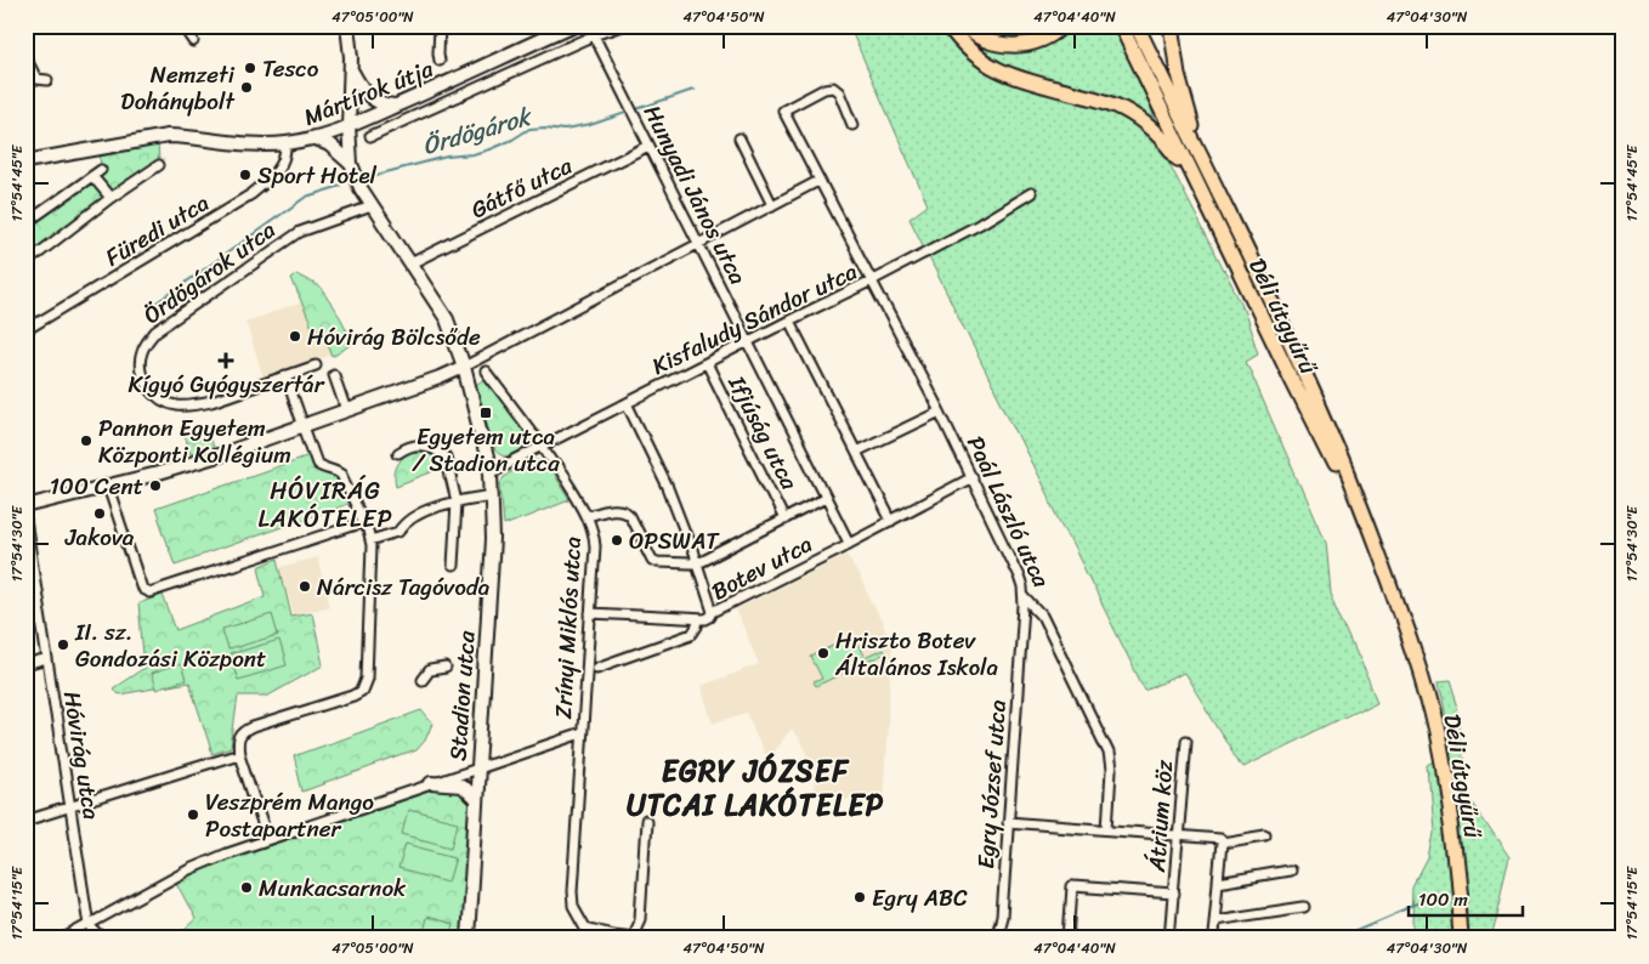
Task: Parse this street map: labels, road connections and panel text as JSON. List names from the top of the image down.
{
  "streets": {
    "main road": ["Déli útgyűrű"],
    "street": [
      "Mártírok útja",
      "Gátfő utca",
      "Hunyadi János utca",
      "Füredi utca",
      "Ördögárok utca",
      "Kisfaludy Sándor utca",
      "Ifjúság utca",
      "Paál László utca",
      "Botev utca",
      "Zrínyi Miklós utca",
      "Stadion utca",
      "Hóvirág utca",
      "Egry József utca",
      "Átrium köz"
    ]
  },
  "crossings": [
    ["Mártírok útja", "Füredi utca"],
    ["Mártírok útja", "Stadion utca"],
    ["Gátfő utca", "Hunyadi János utca"],
    ["Gátfő utca", "Stadion utca"],
    ["Hunyadi János utca", "Kisfaludy Sándor utca"],
    ["Hunyadi János utca", "Botev utca"],
    ["Ördögárok utca", "Stadion utca"],
    ["Kisfaludy Sándor utca", "Ifjúság utca"],
    ["Kisfaludy Sándor utca", "Paál László utca"],
    ["Kisfaludy Sándor utca", "Zrínyi Miklós utca"],
    ["Kisfaludy Sándor utca", "Stadion utca"],
    ["Paál László utca", "Botev utca"],
    ["Paál László utca", "Egry József utca"],
    ["Botev utca", "Zrínyi Miklós utca"]
  ],
  "districts": ["HÓVIRÁG LAKÓTELEP", "EGRY JÓZSEF UTCAI LAKÓTELEP"],
  "water": ["Ördögárok"],
  "places": {
    "other": [
      "Tesco",
      "Nemzeti Dohánybolt",
      "Sport Hotel",
      "Hóvirág Bölcsőde",
      "Pannon Egyetem Központi Kollégium",
      "100 Cent",
      "Jakova",
      "OPSWAT",
      "Nárcisz Tagóvoda",
      "II. sz. Gondozási Központ",
      "Hriszto Botev Általános Iskola",
      "Veszprém Mango Postapartner",
      "Munkacsarnok",
      "Egry ABC"
    ],
    "health": ["Kígyó Gyógyszertár"],
    "transit": ["Egyetem utca / Stadion utca"]
  },
  "scale_bar": "100 m",
  "coordinates": [
    "47°05'00\"N",
    "47°04'50\"N",
    "47°04'40\"N",
    "47°04'30\"N",
    "17°54'45\"E",
    "17°54'30\"E",
    "17°54'15\"E"
  ]
}
